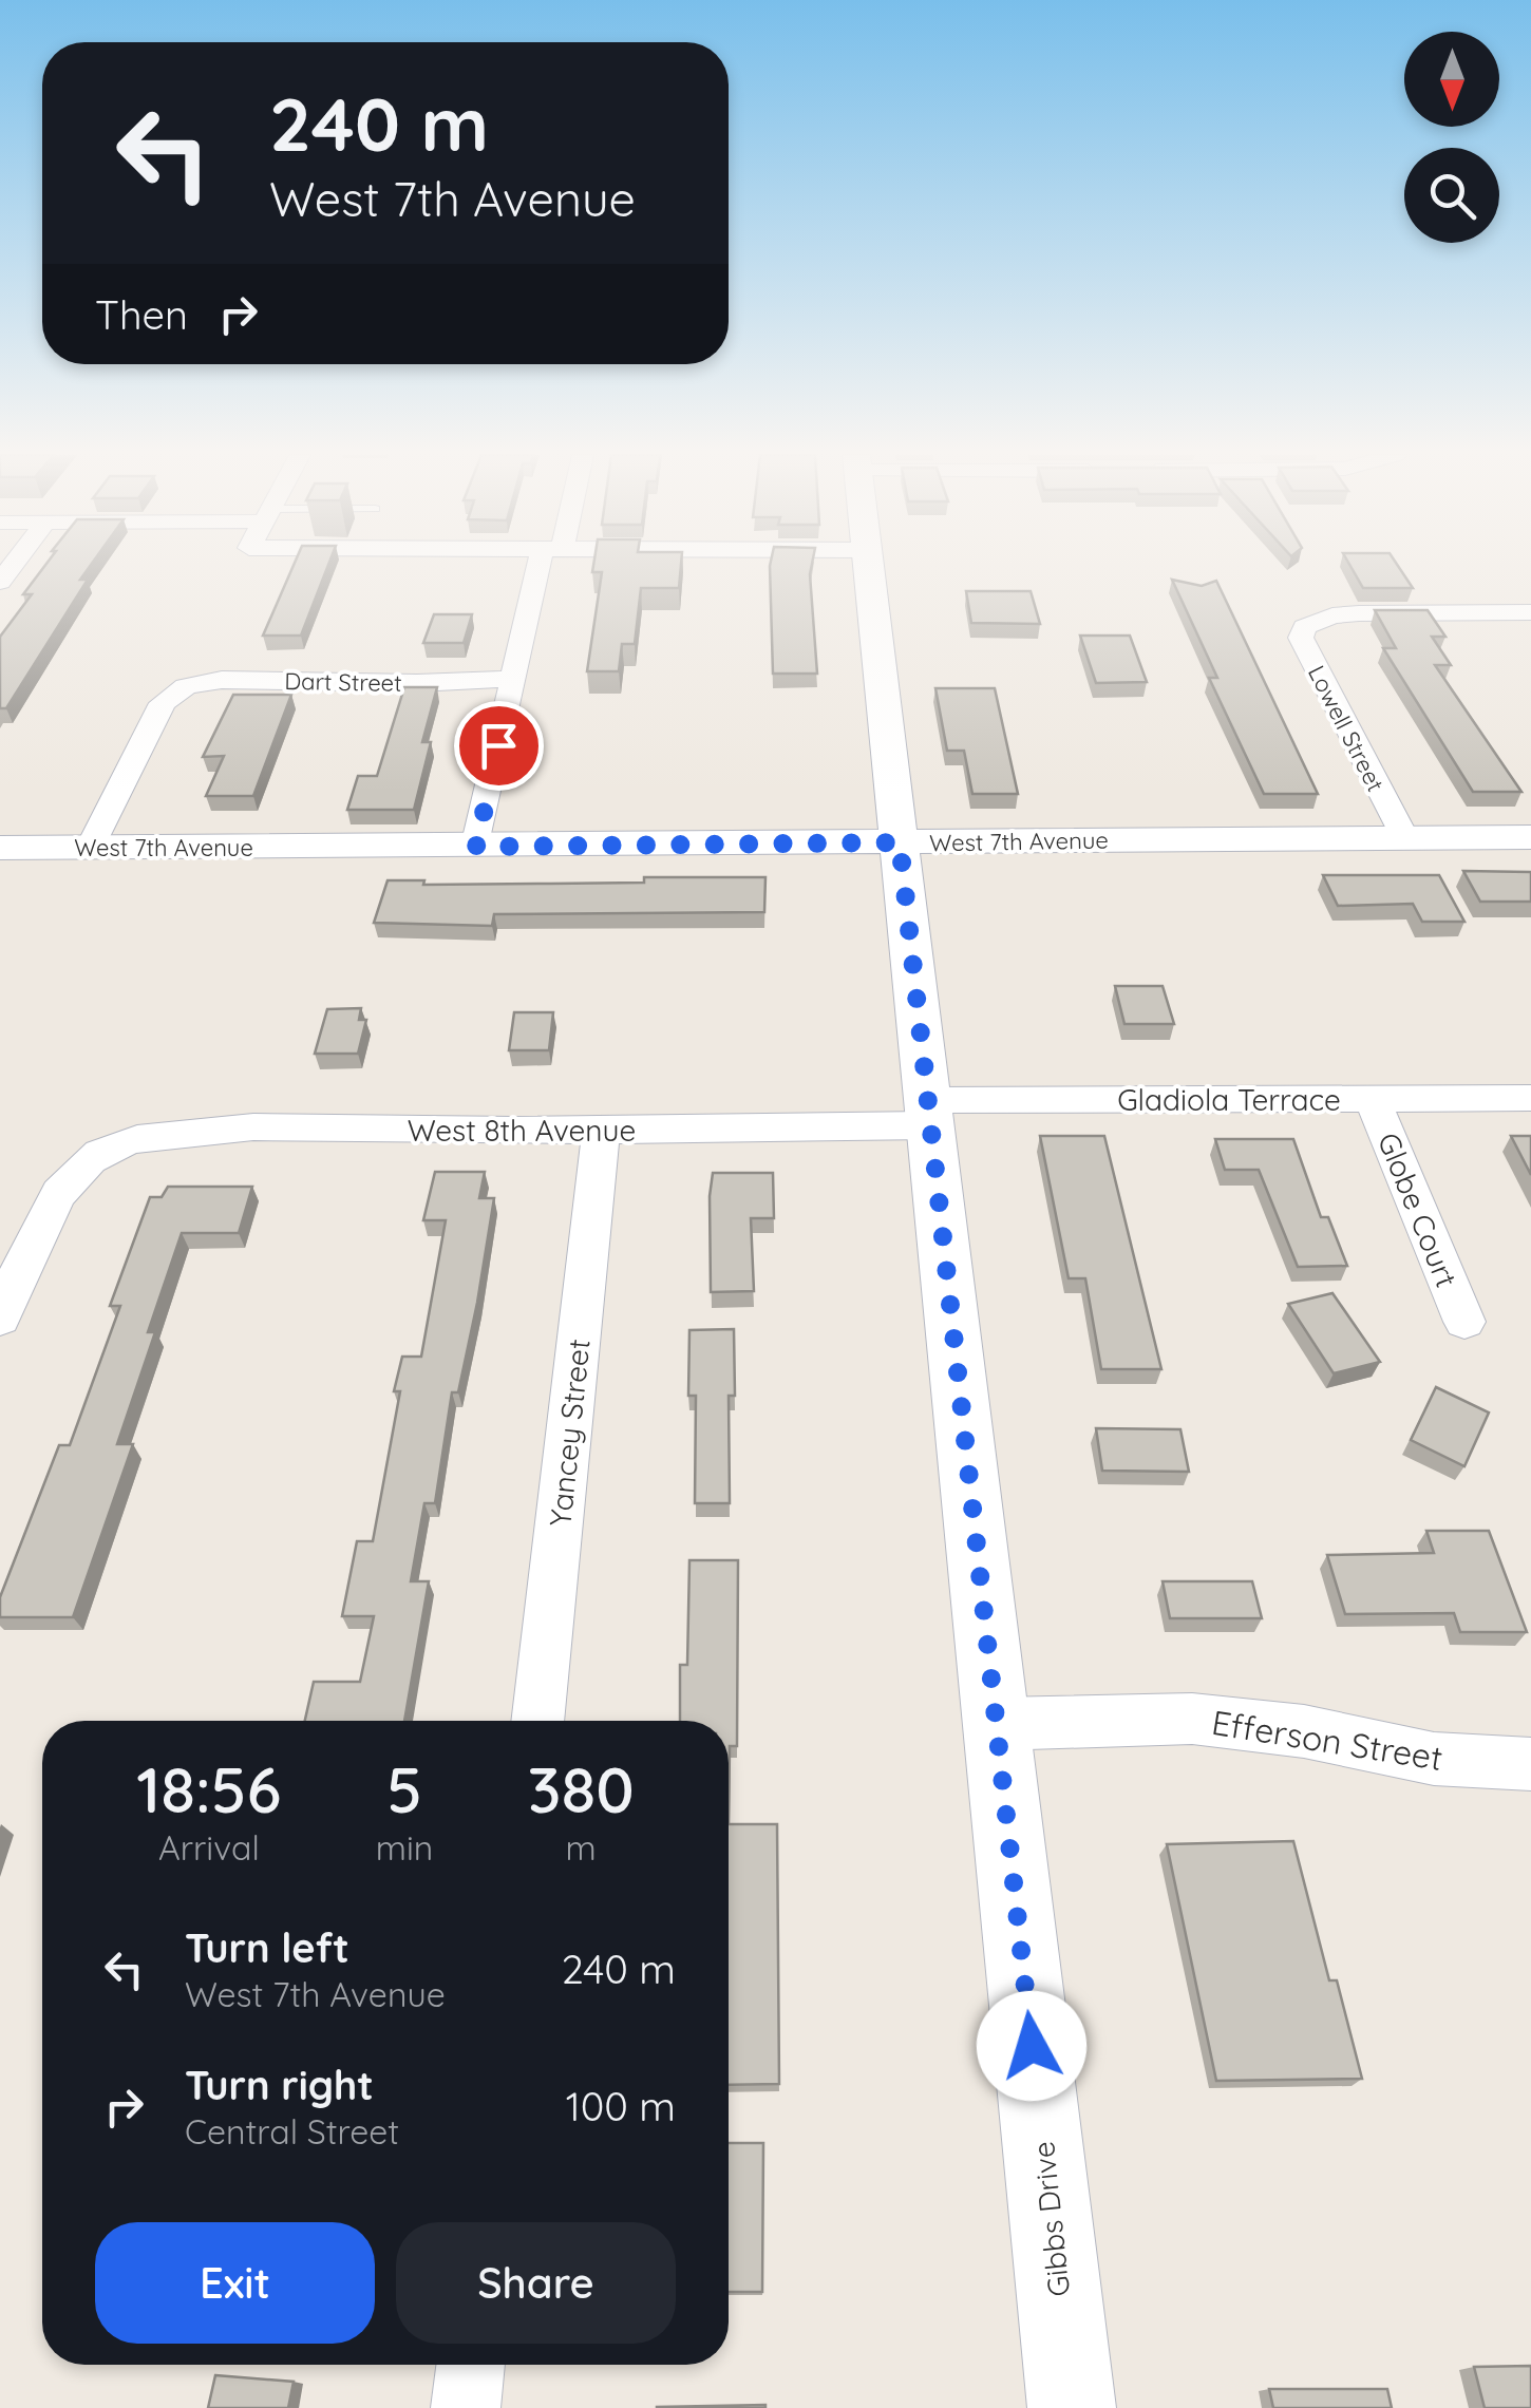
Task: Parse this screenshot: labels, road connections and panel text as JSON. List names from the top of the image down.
{
  "streets": {
    "street": [
      "Dart Street",
      "Lowell Street",
      "West 7th Avenue",
      "Gladiola Terrace",
      "West 8th Avenue",
      "Globe Court",
      "Yancey Street",
      "Efferson Street",
      "Gibbs Drive"
    ]
  },
  "crossings": [
    ["Dart Street", "West 7th Avenue"],
    ["Lowell Street", "West 7th Avenue"],
    ["West 7th Avenue", "Gibbs Drive"],
    ["Gladiola Terrace", "West 8th Avenue"],
    ["Gladiola Terrace", "Globe Court"],
    ["Gladiola Terrace", "Gibbs Drive"],
    ["West 8th Avenue", "Yancey Street"],
    ["West 8th Avenue", "Gibbs Drive"],
    ["Efferson Street", "Gibbs Drive"]
  ],
  "north": "bottom",
  "page": {
    "turn": ["240 m", "West 7th Avenue"],
    "then": "Then",
    "eta": [
      "18:56",
      "Arrival",
      "5",
      "min",
      "380",
      "m"
    ],
    "list": [
      {
        "name": "Turn left",
        "note": "West 7th Avenue",
        "value": "240 m"
      },
      {
        "name": "Turn right",
        "note": "Central Street",
        "value": "100 m"
      }
    ],
    "buttons": ["Exit", "Share"]
  }
}
